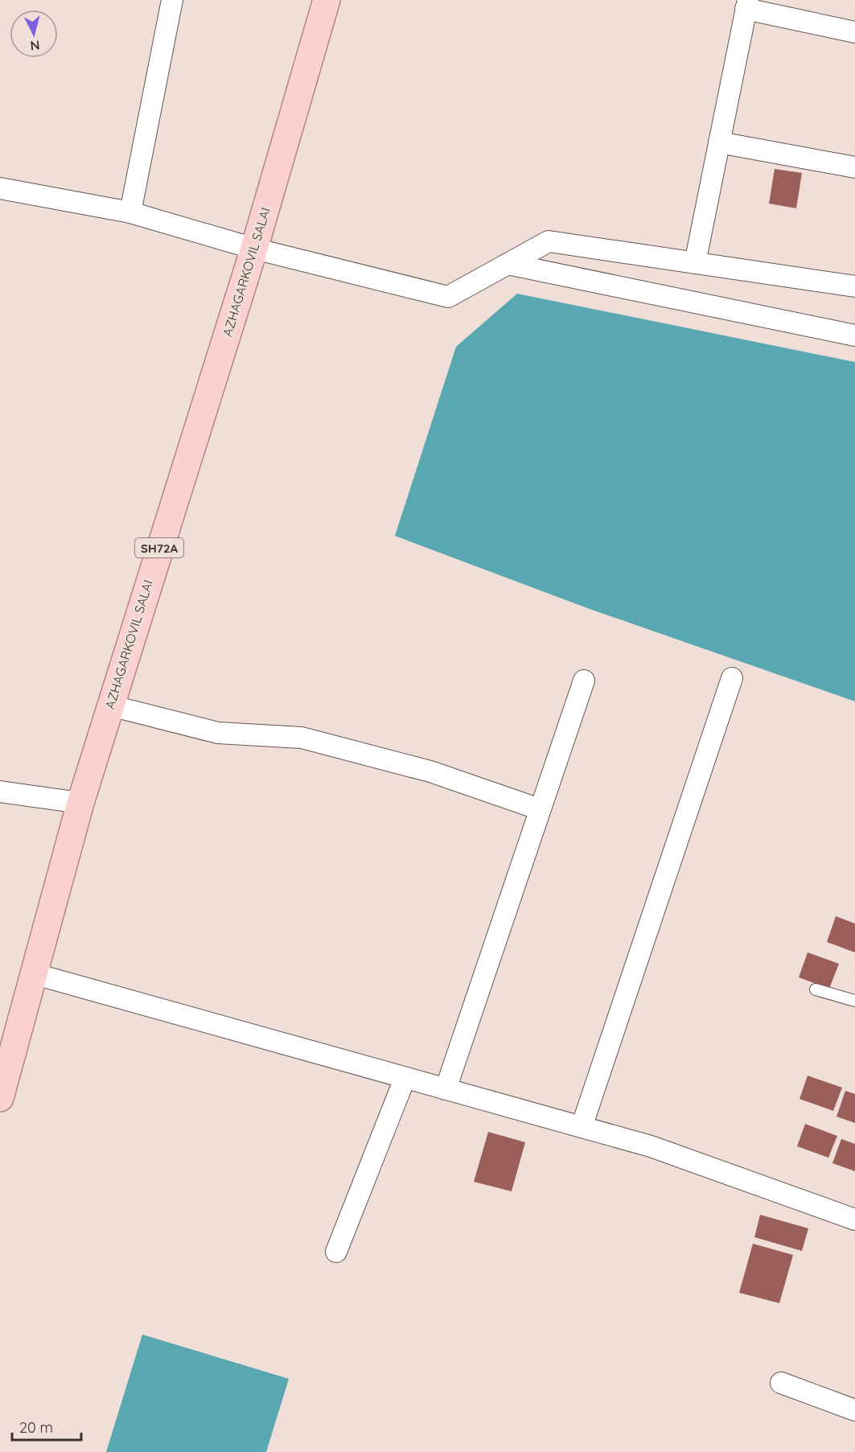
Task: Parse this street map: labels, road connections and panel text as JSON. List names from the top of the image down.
{
  "streets": {
    "main road": ["AZHAGARKOVIL SALAI", "SH72A"]
  },
  "scale_bar": "20 m",
  "north": "bottom"
}
